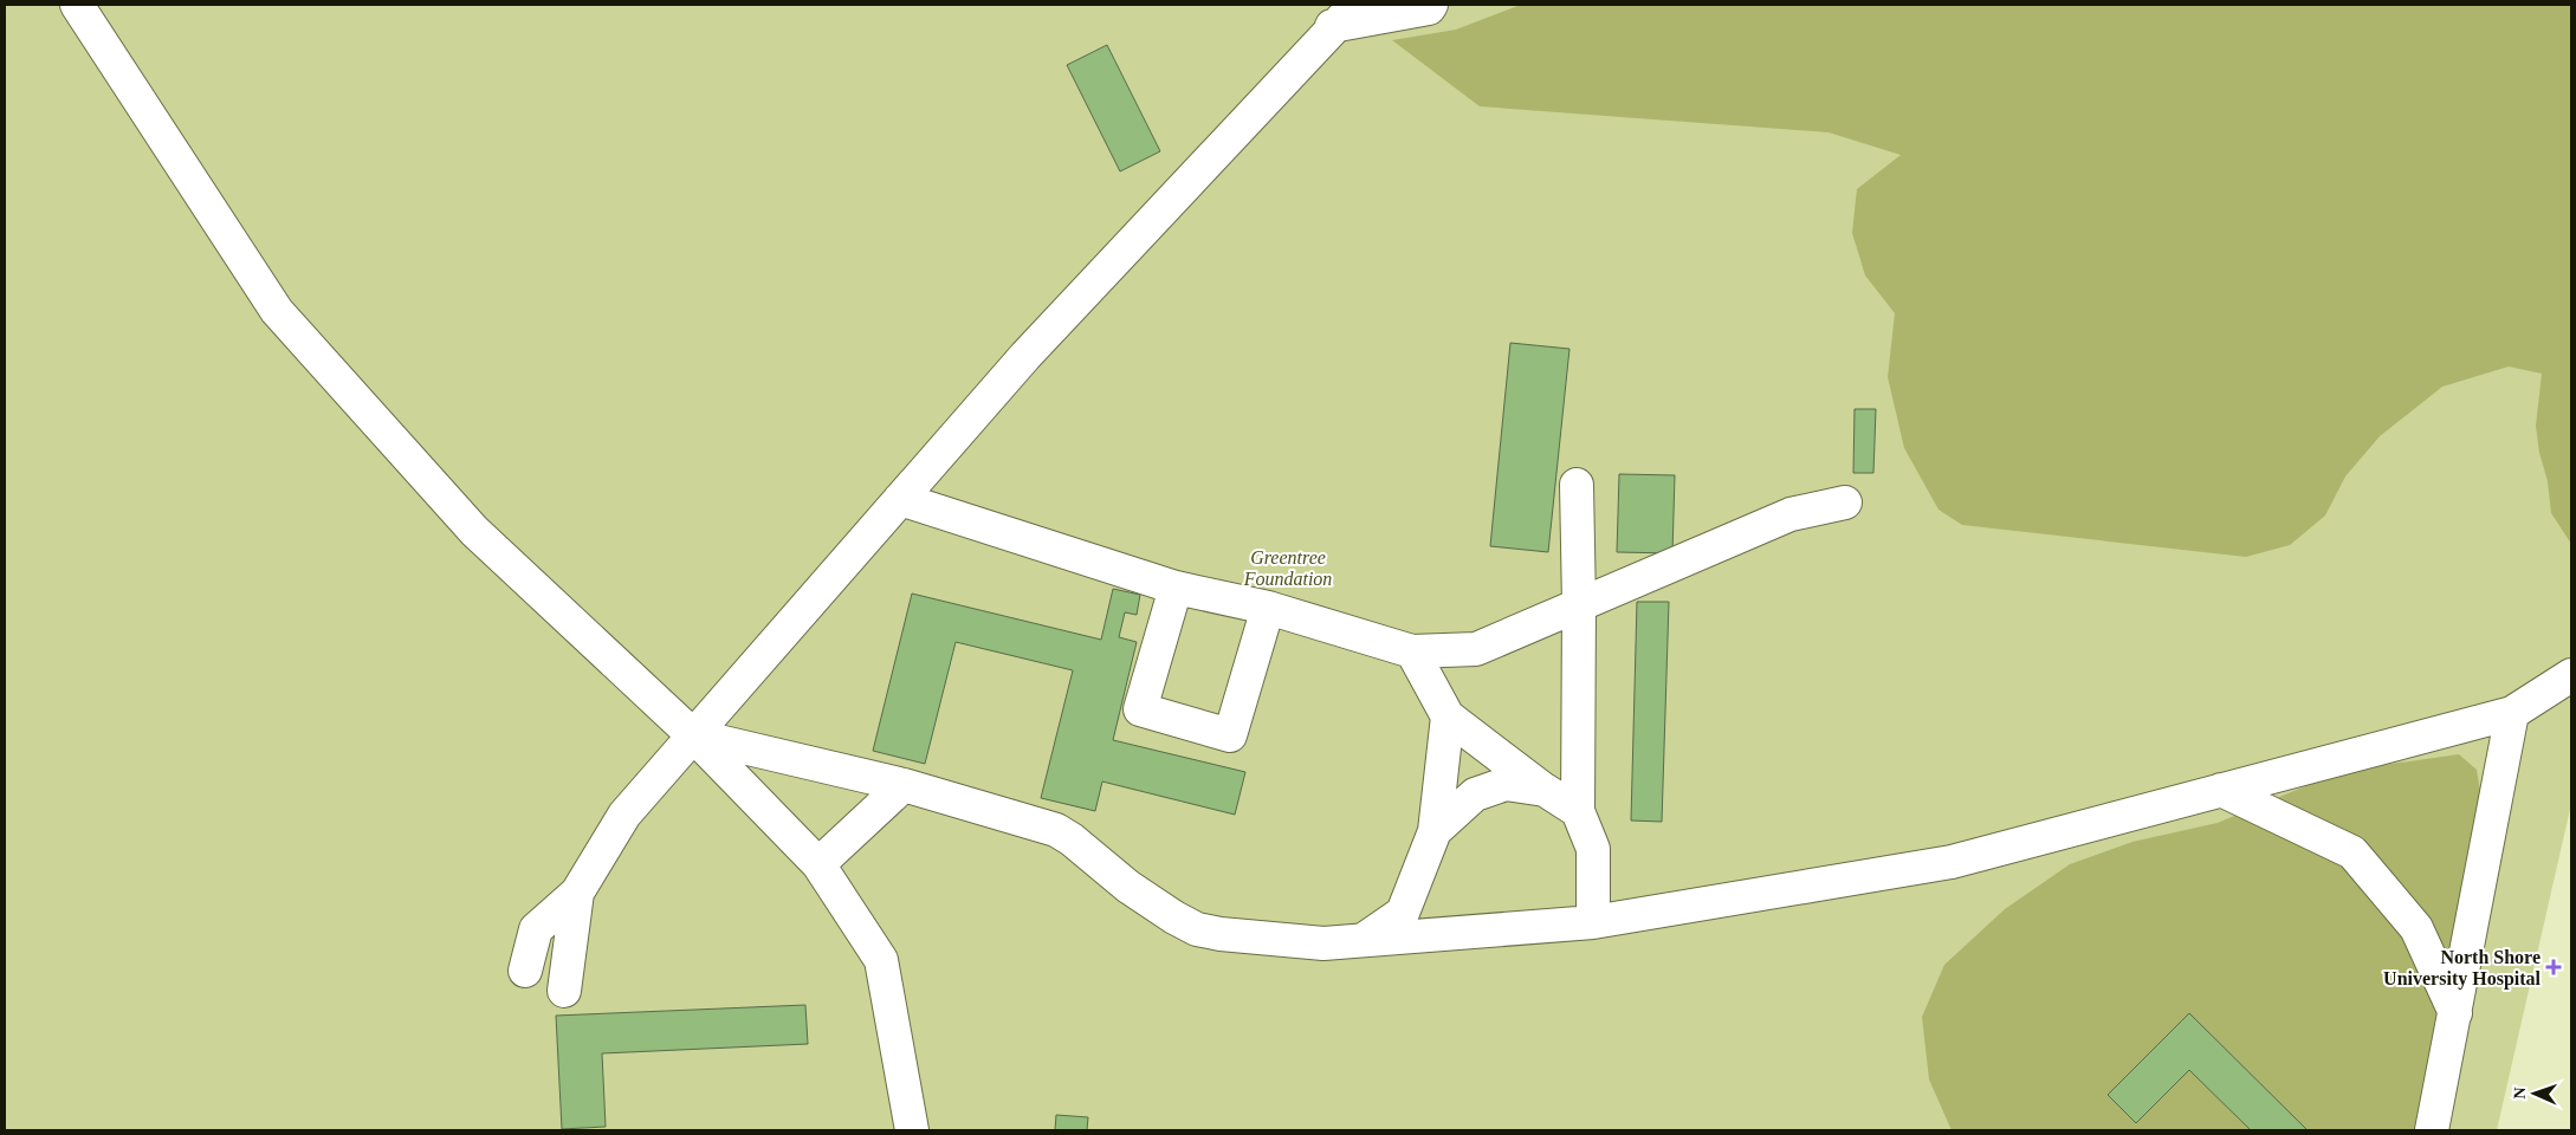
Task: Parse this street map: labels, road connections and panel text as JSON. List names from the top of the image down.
{
  "parks": ["Greentree Foundation"],
  "places": {
    "health": ["North Shore University Hospital"]
  },
  "north": "left"
}
